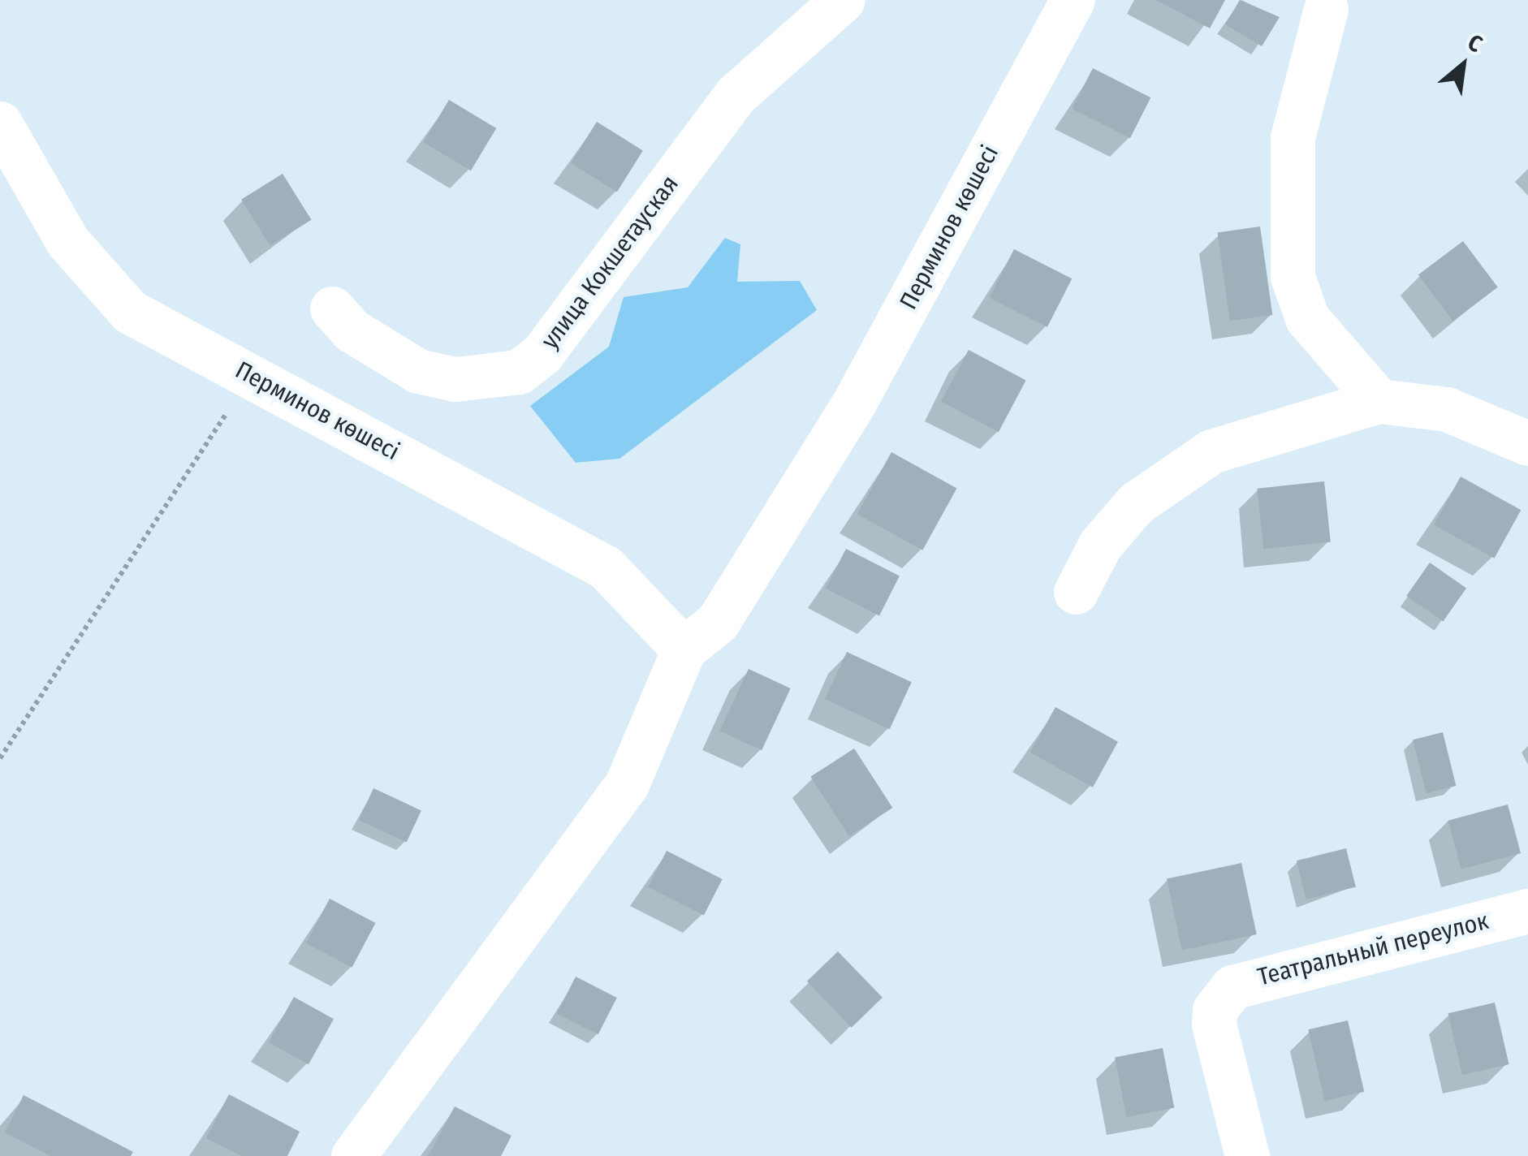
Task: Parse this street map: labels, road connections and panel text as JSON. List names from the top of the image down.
{
  "streets": {
    "street": ["Перминов көшесі", "улица Кокшетауская", "Театральный переулок"]
  },
  "north": "top right"
}
